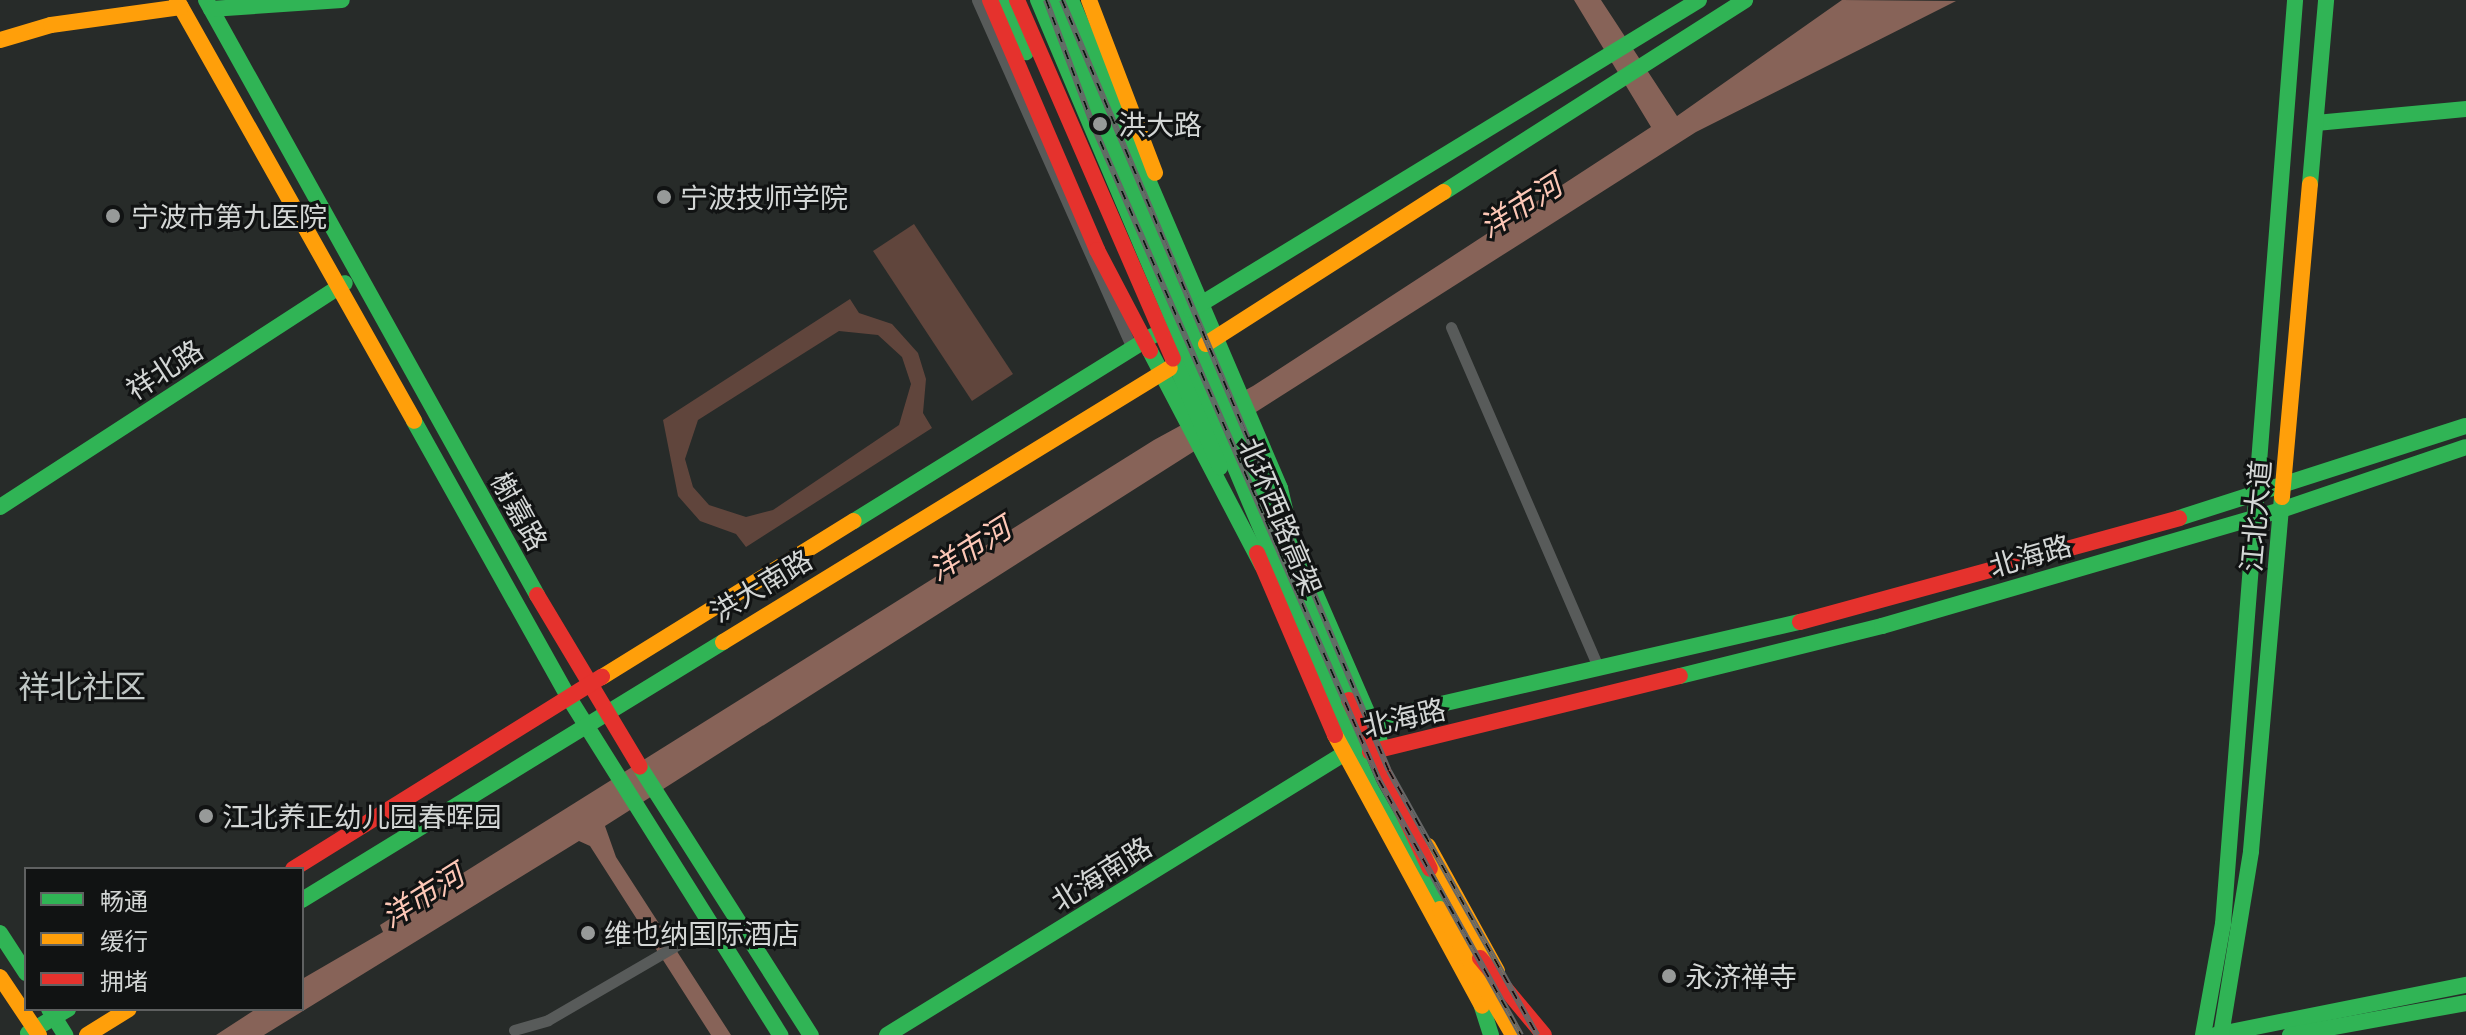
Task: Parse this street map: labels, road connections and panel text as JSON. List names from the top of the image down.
{
  "streets": {
    "main road": [
      "祥北路",
      "榭嘉路",
      "北环西路高架",
      "江北大道",
      "北海路",
      "洪大南路",
      "北海南路"
    ]
  },
  "crossings": [
    ["祥北路", "榭嘉路"],
    ["榭嘉路", "洪大南路"],
    ["江北大道", "北海路"],
    ["北海路", "北海南路"]
  ],
  "districts": ["祥北社区"],
  "water": ["洋市河"],
  "places": [
    "洪大路",
    "宁波技师学院",
    "宁波市第九医院",
    "江北养正幼儿园春晖园",
    "维也纳国际酒店",
    "永济禅寺"
  ],
  "legend": ["畅通", "缓行", "拥堵"]
}
